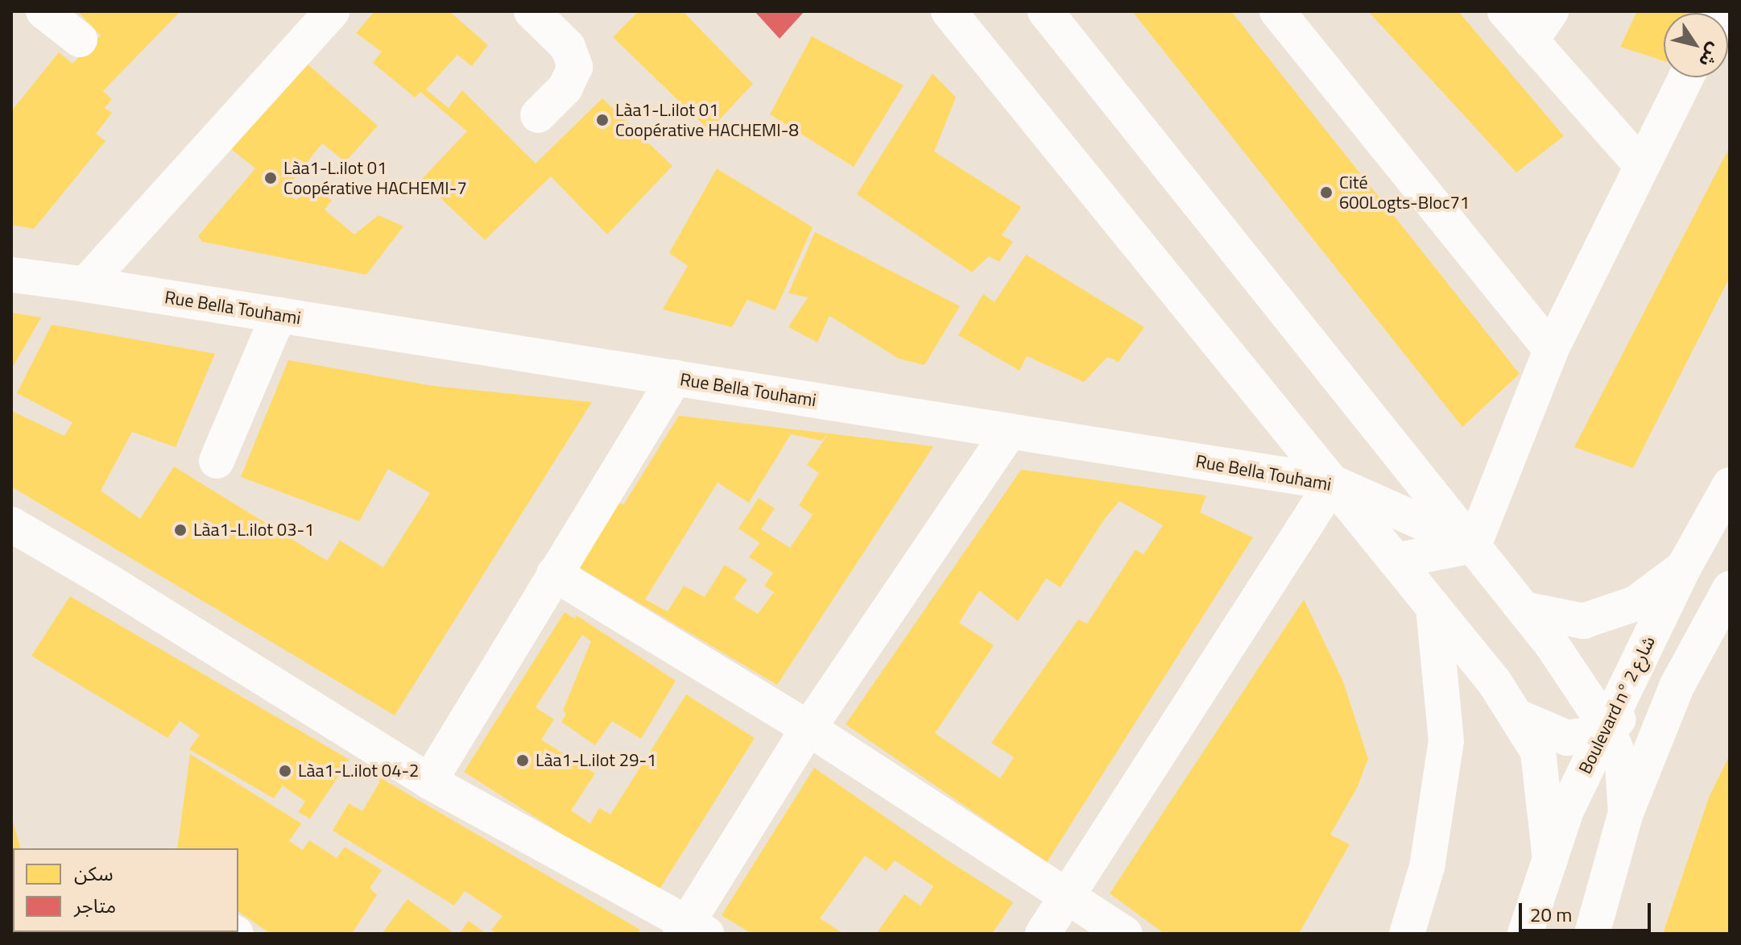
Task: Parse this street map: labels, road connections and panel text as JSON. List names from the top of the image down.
{
  "streets": {
    "street": ["Rue Bella Touhami", "Boulevard n° شارع 2"]
  },
  "places": [
    "Làa1-L.ilot 01 Coopérative HACHEMI-8",
    "Làa1-L.ilot 01 Coopérative HACHEMI-7",
    "Cité 600Logts-Bloc71",
    "Làa1-L.ilot 03-1",
    "Làa1-L.ilot 29-1",
    "Làa1-L.ilot 04-2"
  ],
  "legend": ["سكن", "متاجر"],
  "scale_bar": "20 m",
  "north": "bottom right"
}
